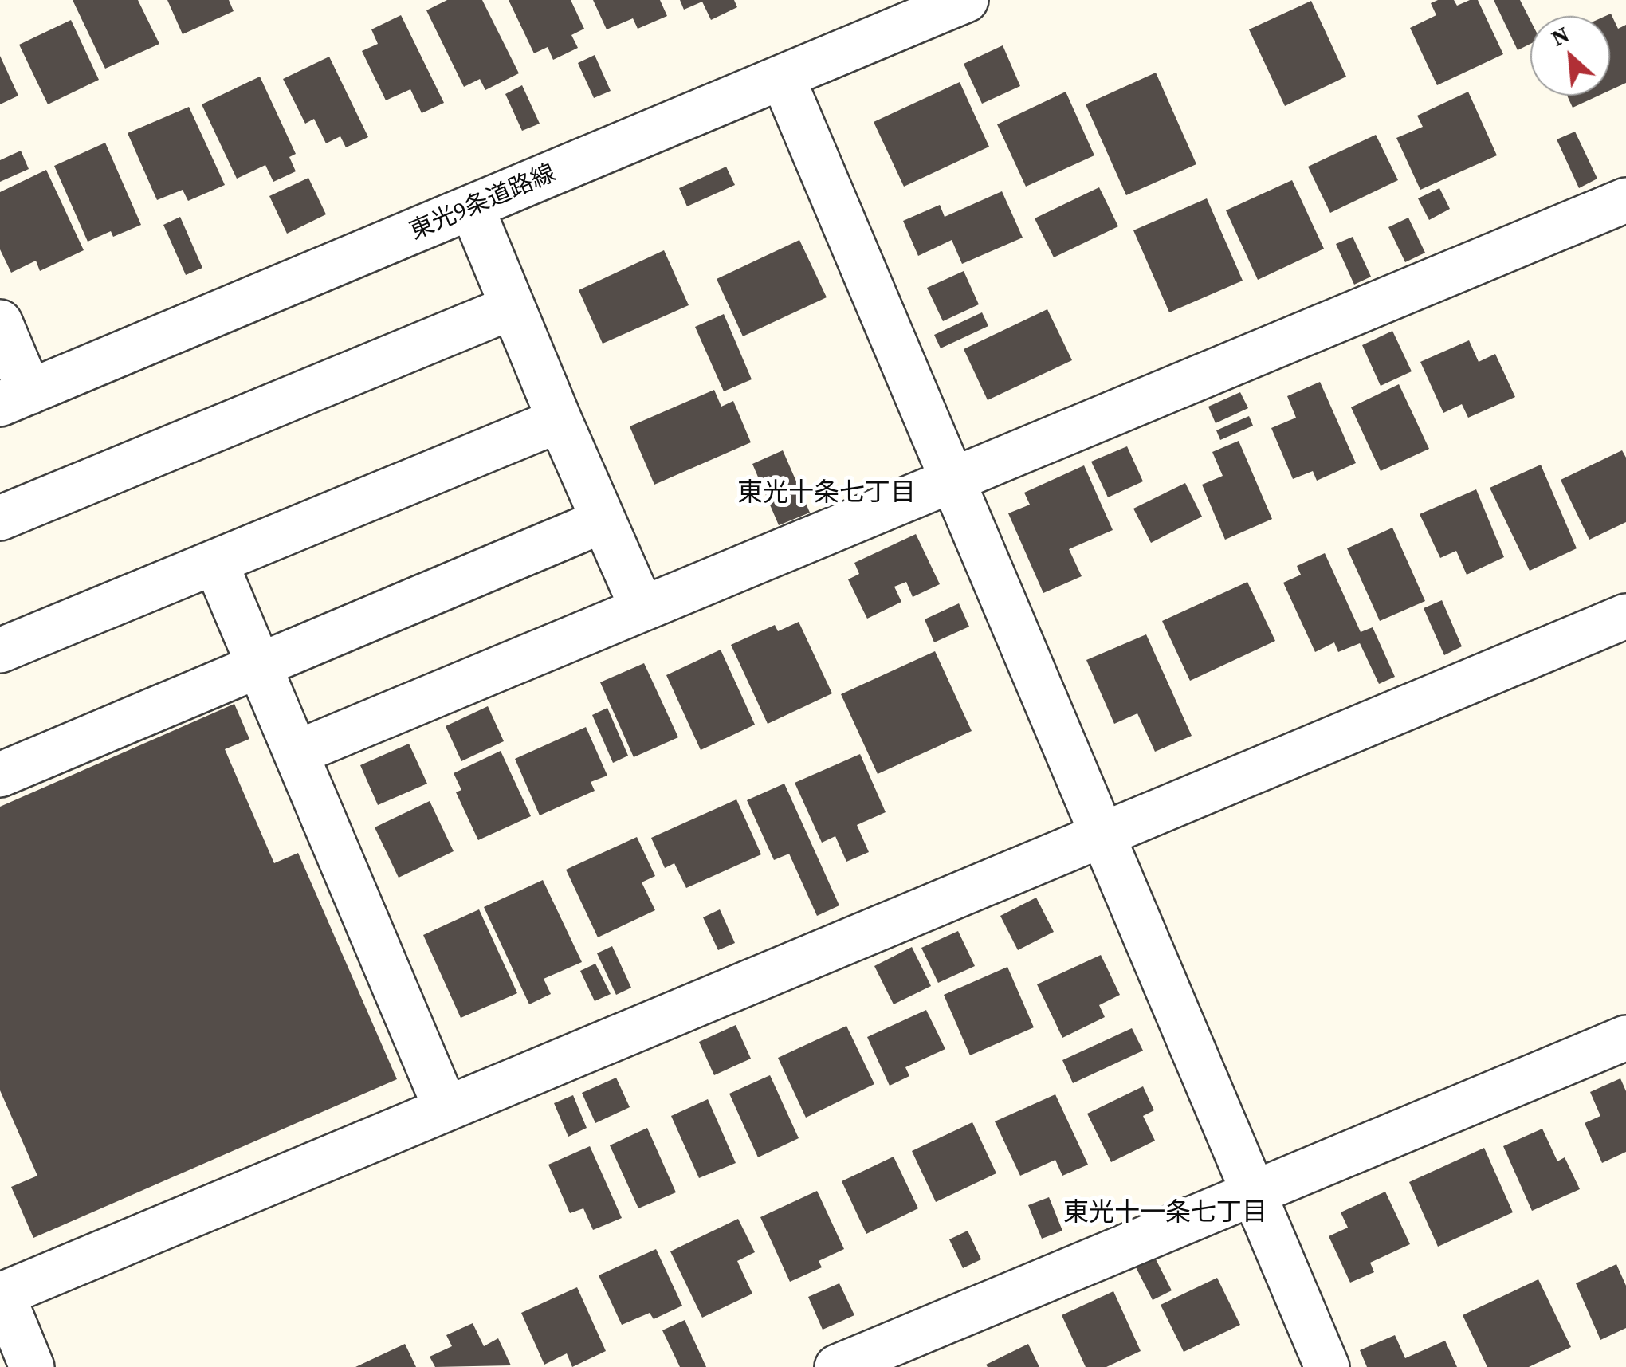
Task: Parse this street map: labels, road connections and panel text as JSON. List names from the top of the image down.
{
  "streets": {
    "street": ["東光9条道路線"]
  },
  "districts": ["東光十条七丁目", "東光十一条七丁目"],
  "north": "top left"
}
